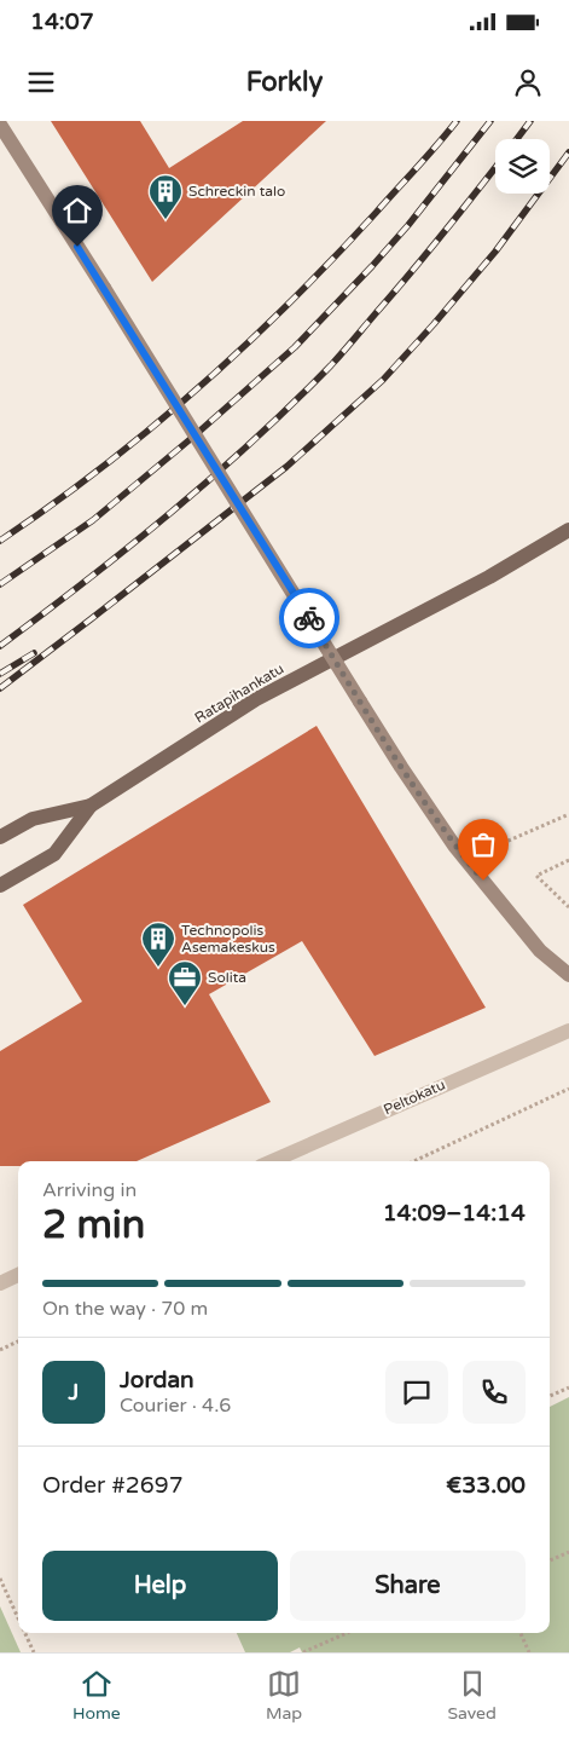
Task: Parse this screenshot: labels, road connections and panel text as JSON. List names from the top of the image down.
{
  "streets": {
    "main road": ["Ratapihankatu"],
    "street": ["Peltokatu"]
  },
  "places": {
    "building": ["Schreckin talo", "Technopolis Asemakeskus"],
    "office": ["Solita"]
  },
  "page": {
    "status": "14:07",
    "header": "Forkly",
    "heading": ["2 min", "Arriving in", "14:09–14:14"],
    "panel": [
      "Jordan",
      "Courier · 4.6",
      "Order #2697",
      "€33.00"
    ],
    "bar": "On the way · 70 m",
    "round": "J",
    "buttons": ["Help", "Share"],
    "tabs": ["Home", "Map", "Saved"]
  }
}
